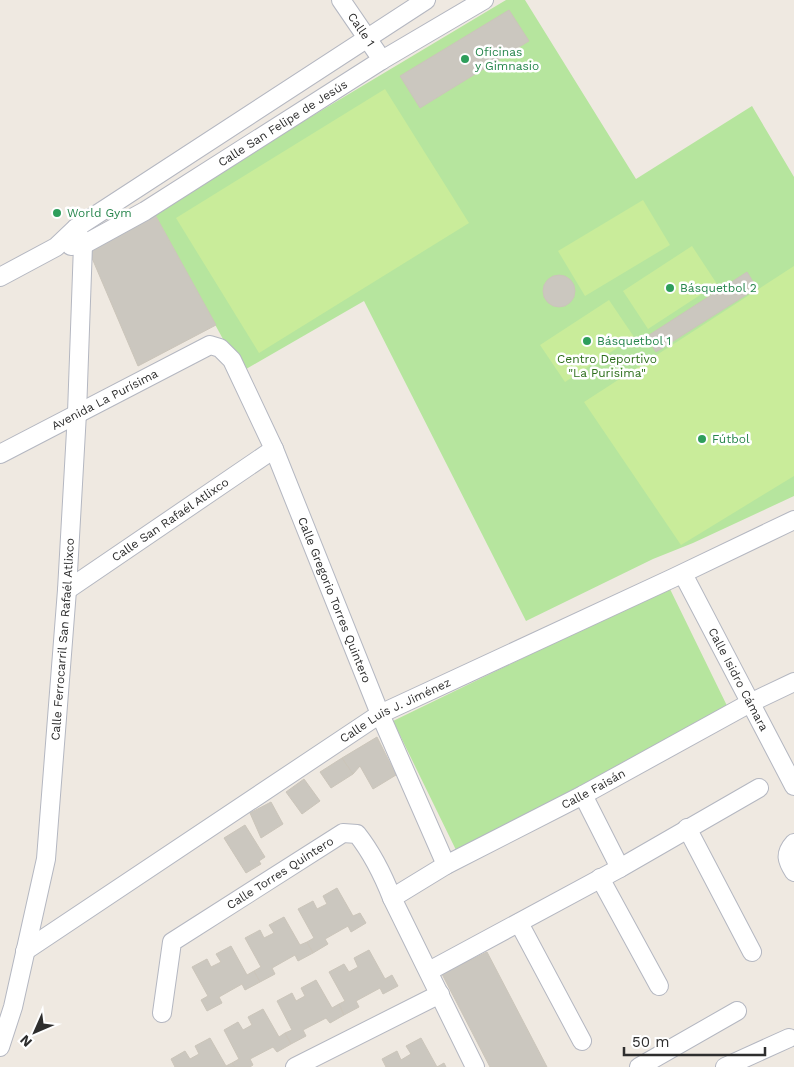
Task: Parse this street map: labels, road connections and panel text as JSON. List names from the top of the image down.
{
  "streets": {
    "street": [
      "Calle 1",
      "Calle San Felipe de Jesús",
      "Avenida La Purísima",
      "Calle San Rafaél Atlixco",
      "Calle Gregorio Torres Quintero",
      "Calle Ferrocarril San Rafaél Atlixco",
      "Calle Isidro Cámara",
      "Calle Luis J. Jiménez",
      "Calle Faisán",
      "Calle Torres Quintero"
    ]
  },
  "crossings": [
    ["Calle 1", "Calle San Felipe de Jesús"],
    ["Calle San Felipe de Jesús", "Calle Ferrocarril San Rafaél Atlixco"],
    ["Avenida La Purísima", "Calle Gregorio Torres Quintero"],
    ["Avenida La Purísima", "Calle Ferrocarril San Rafaél Atlixco"],
    ["Calle San Rafaél Atlixco", "Calle Gregorio Torres Quintero"],
    ["Calle San Rafaél Atlixco", "Calle Ferrocarril San Rafaél Atlixco"],
    ["Calle Gregorio Torres Quintero", "Calle Luis J. Jiménez"],
    ["Calle Gregorio Torres Quintero", "Calle Faisán"],
    ["Calle Ferrocarril San Rafaél Atlixco", "Calle Luis J. Jiménez"],
    ["Calle Isidro Cámara", "Calle Luis J. Jiménez"],
    ["Calle Isidro Cámara", "Calle Faisán"],
    ["Calle Faisán", "Calle Torres Quintero"]
  ],
  "parks": ["Centro Deportivo \"La Purisima\""],
  "places": [
    "Oficinas y Gimnasio",
    "World Gym",
    "Básquetbol 2",
    "Básquetbol 1",
    "Fútbol"
  ],
  "scale_bar": "50 m",
  "north": "bottom left"
}
